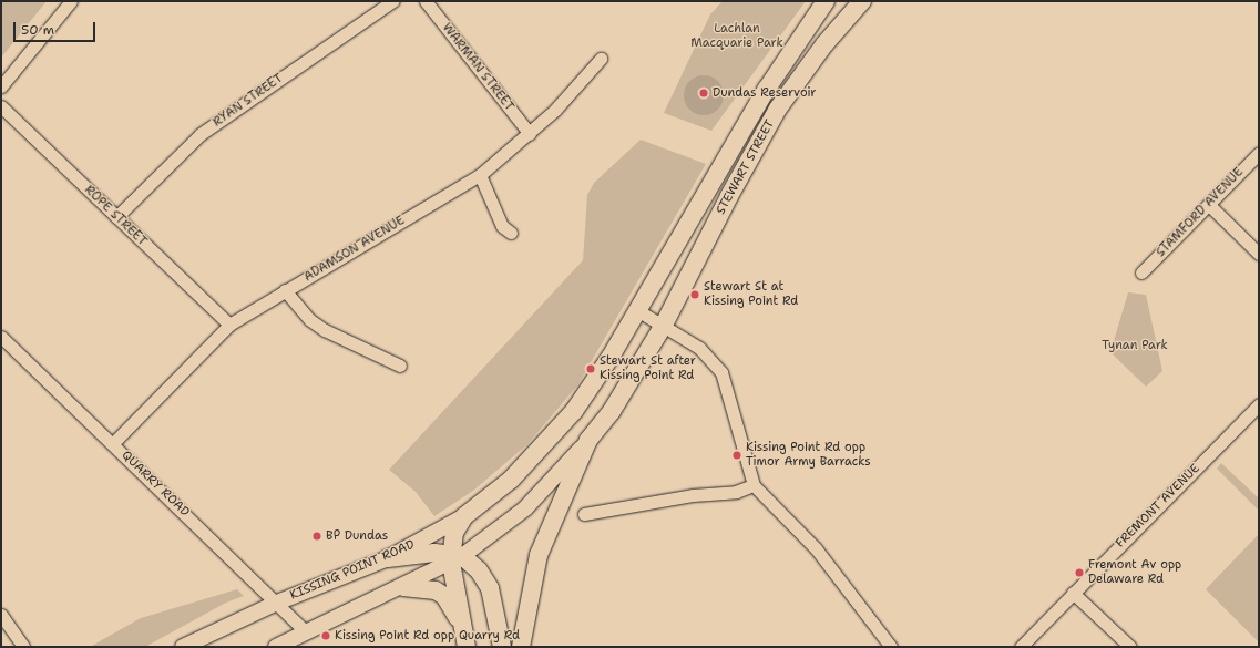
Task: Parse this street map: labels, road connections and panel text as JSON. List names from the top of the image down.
{
  "streets": {
    "highway": ["STEWART STREET", "KISSING POINT ROAD"],
    "street": [
      "WARMAN STREET",
      "RYAN STREET",
      "STAMFORD AVENUE",
      "ROPE STREET",
      "ADAMSON AVENUE",
      "QUARRY ROAD",
      "FREMONT AVENUE"
    ]
  },
  "crossings": [
    ["WARMAN STREET", "ADAMSON AVENUE"],
    ["RYAN STREET", "ROPE STREET"],
    ["STEWART STREET", "KISSING POINT ROAD"],
    ["ROPE STREET", "ADAMSON AVENUE"],
    ["ADAMSON AVENUE", "QUARRY ROAD"],
    ["QUARRY ROAD", "KISSING POINT ROAD"]
  ],
  "parks": ["Lachlan Macquarie Park", "Tynan Park"],
  "places": [
    "Dundas Reservoir",
    "Stewart St at Kissing Point Rd",
    "Stewart St after Kissing Point Rd",
    "Kissing Point Rd opp Timor Army Barracks",
    "BP Dundas",
    "Fremont Av opp Delaware Rd",
    "Kissing Point Rd opp Quarry Rd"
  ],
  "scale_bar": "50 m"
}
